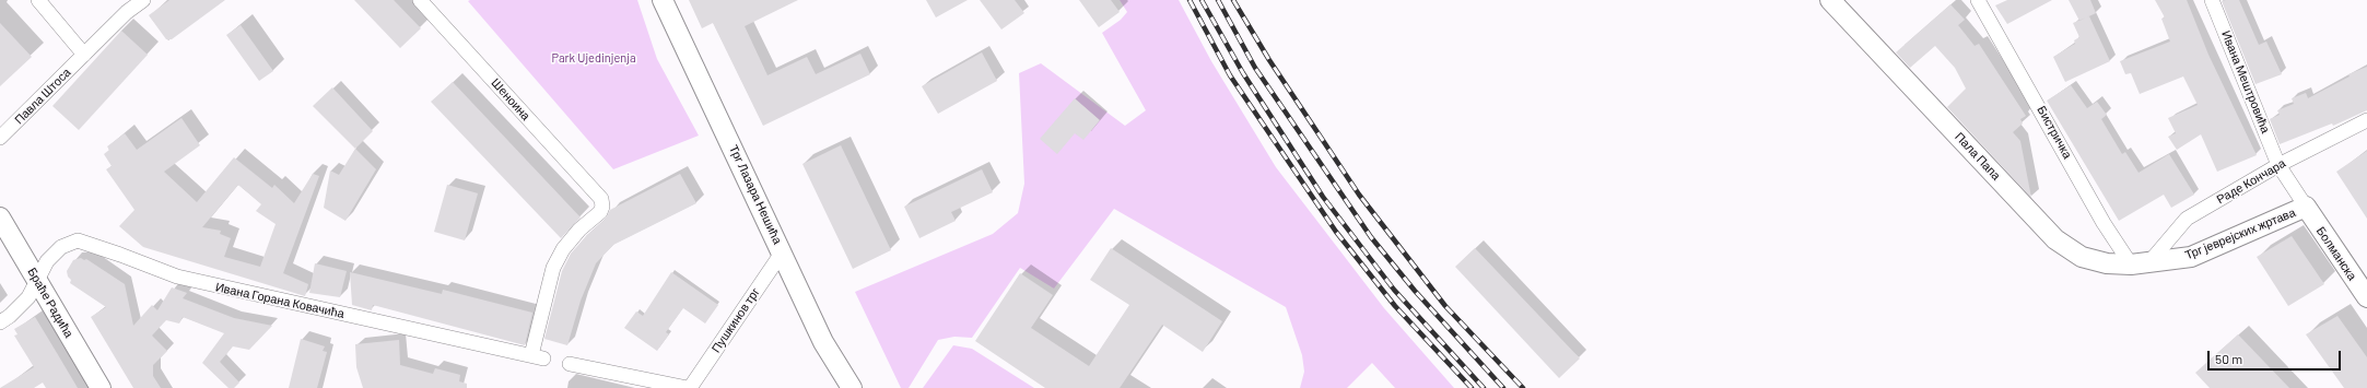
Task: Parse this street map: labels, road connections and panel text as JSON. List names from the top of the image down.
{
  "streets": {
    "street": [
      "Ивана Мештровића",
      "Павла Штоса",
      "Шеноина",
      "Бистричка",
      "Пала Папа",
      "Раде Кончара",
      "Трг Лазара Нешића",
      "Трг јеврејских жртава",
      "Болманска",
      "Ивана Горана Ковачића",
      "Браће Радића",
      "Пушкинов трг"
    ]
  },
  "crossings": [
    ["Ивана Мештровића", "Раде Кончара"],
    ["Ивана Мештровића", "Болманска"],
    ["Шеноина", "Ивана Горана Ковачића"],
    ["Бистричка", "Пала Папа"],
    ["Бистричка", "Раде Кончара"],
    ["Бистричка", "Трг јеврејских жртава"],
    ["Пала Папа", "Раде Кончара"],
    ["Пала Папа", "Трг јеврејских жртава"],
    ["Раде Кончара", "Трг јеврејских жртава"],
    ["Раде Кончара", "Болманска"],
    ["Трг Лазара Нешића", "Пушкинов трг"],
    ["Трг јеврејских жртава", "Болманска"],
    ["Ивана Горана Ковачића", "Браће Радића"]
  ],
  "parks": ["Park Ujedinjenja"],
  "scale_bar": "50 m"
}
